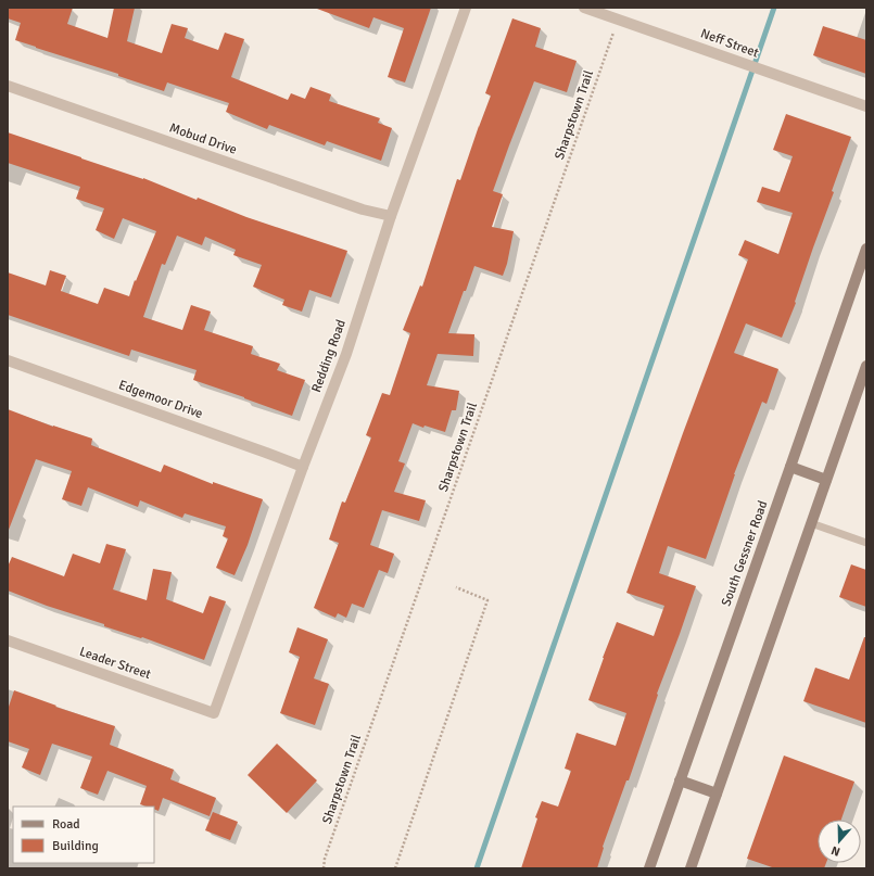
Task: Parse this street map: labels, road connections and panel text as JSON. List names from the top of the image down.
{
  "streets": {
    "main road": ["South Gessner Road"],
    "street": [
      "Neff Street",
      "Mobud Drive",
      "Redding Road",
      "Edgemoor Drive",
      "Leader Street"
    ],
    "path": ["Sharpstown Trail"]
  },
  "crossings": [
    ["Mobud Drive", "Redding Road"],
    ["Redding Road", "Edgemoor Drive"],
    ["Redding Road", "Leader Street"]
  ],
  "legend": ["Road", "Building"],
  "north": "bottom"
}
